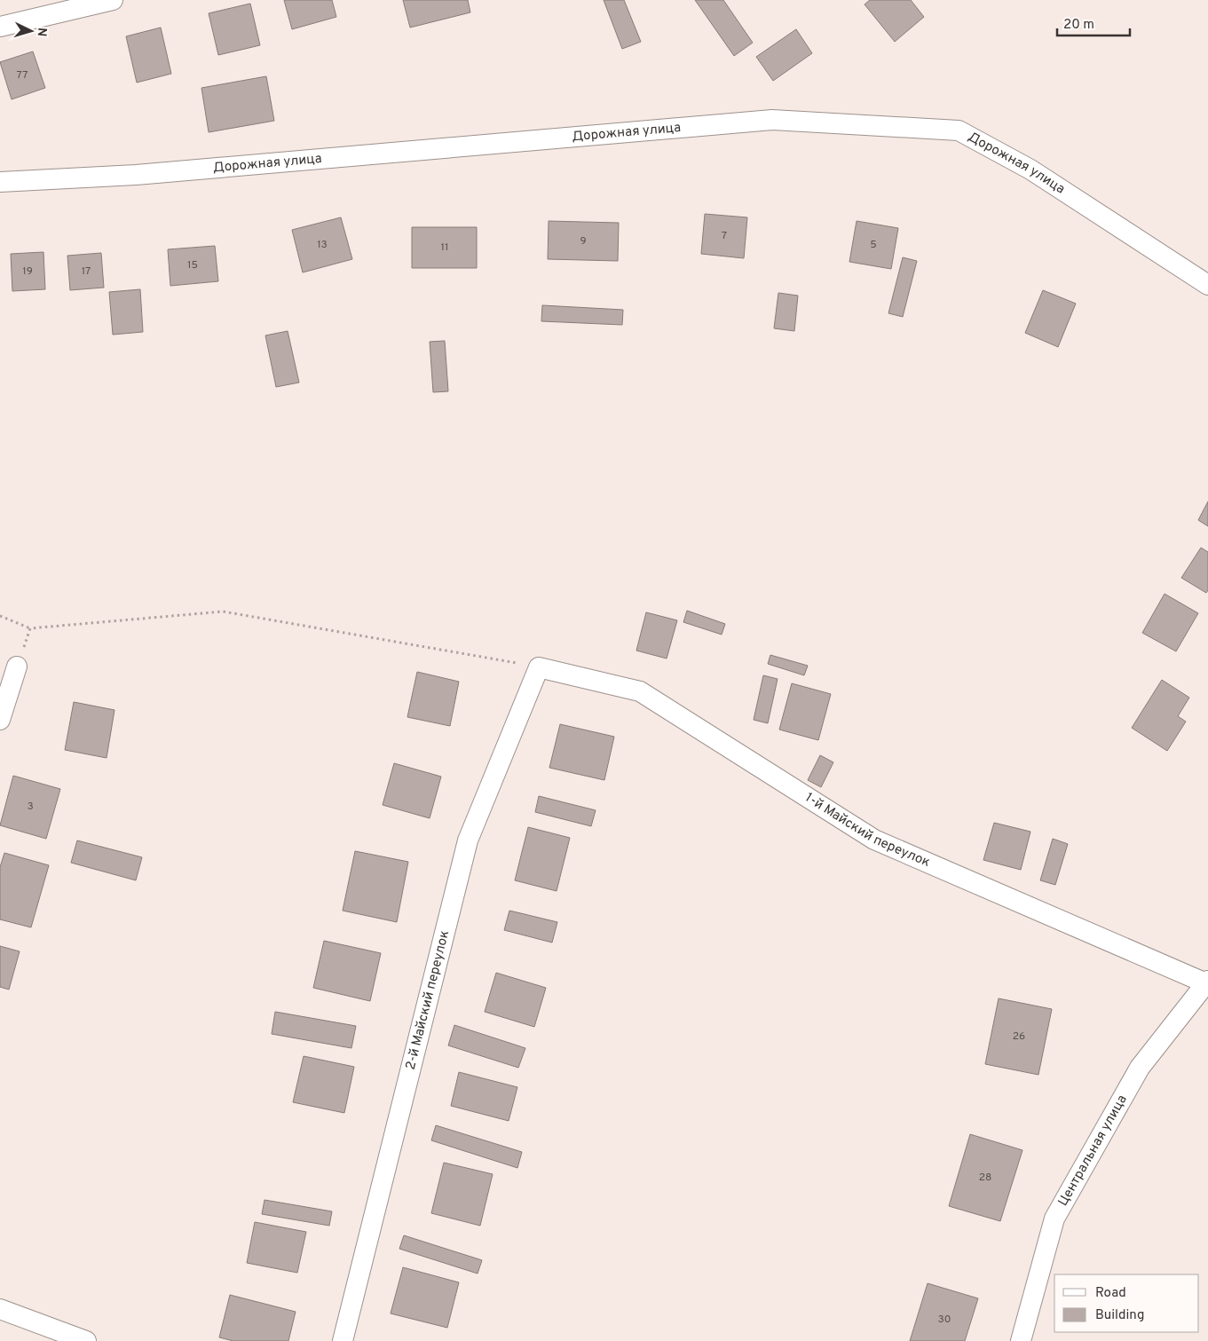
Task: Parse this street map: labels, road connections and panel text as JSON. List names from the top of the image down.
{
  "streets": {
    "street": [
      "Дорожная улица",
      "1-й Майский переулок",
      "2-й Майский переулок",
      "Центральная улица"
    ]
  },
  "crossings": [
    ["1-й Майский переулок", "2-й Майский переулок"],
    ["1-й Майский переулок", "Центральная улица"]
  ],
  "house_numbers": [
    "77",
    "7",
    "9",
    "13",
    "5",
    "11",
    "15",
    "19",
    "17",
    "3",
    "26",
    "28",
    "30"
  ],
  "legend": ["Road", "Building"],
  "scale_bar": "20 m",
  "north": "right"
}
